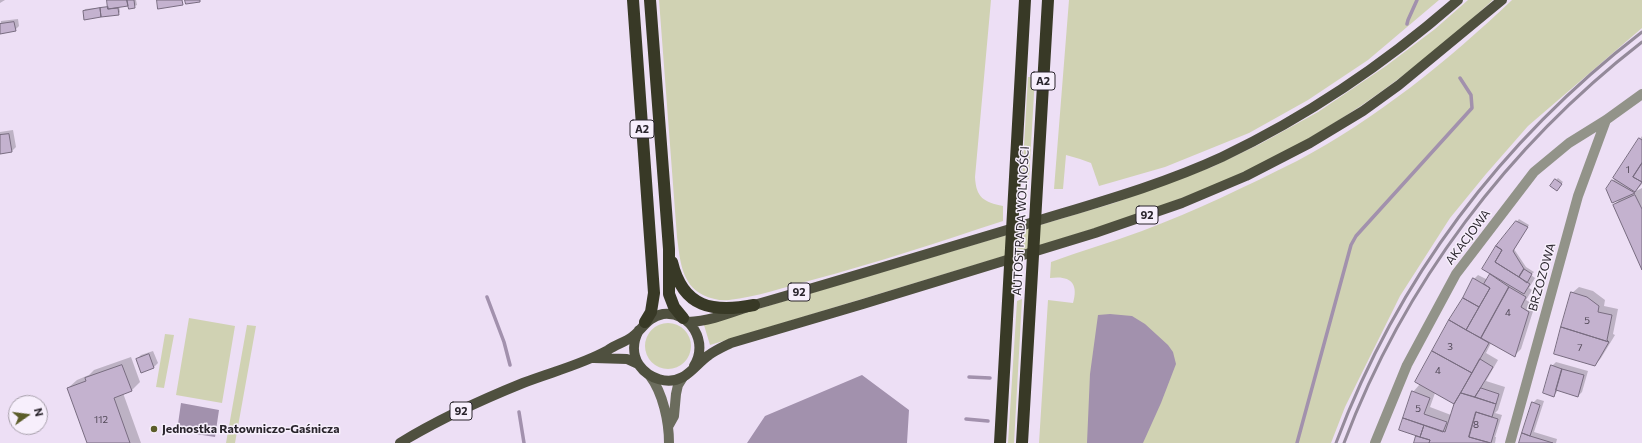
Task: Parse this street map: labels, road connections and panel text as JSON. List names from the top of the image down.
{
  "streets": {
    "highway": ["A2", "AUTOSTRADA WOLNOŚCI"],
    "main road": ["92"],
    "street": ["AKACJOWA", "BRZOZOWA"]
  },
  "crossings": [
    ["A2", "92"],
    ["AKACJOWA", "BRZOZOWA"]
  ],
  "places": ["Jednostka Ratowniczo-Gaśnicza"],
  "house_numbers": [
    "1",
    "4",
    "5",
    "3",
    "7",
    "4",
    "5",
    "112",
    "8"
  ],
  "north": "right"
}
